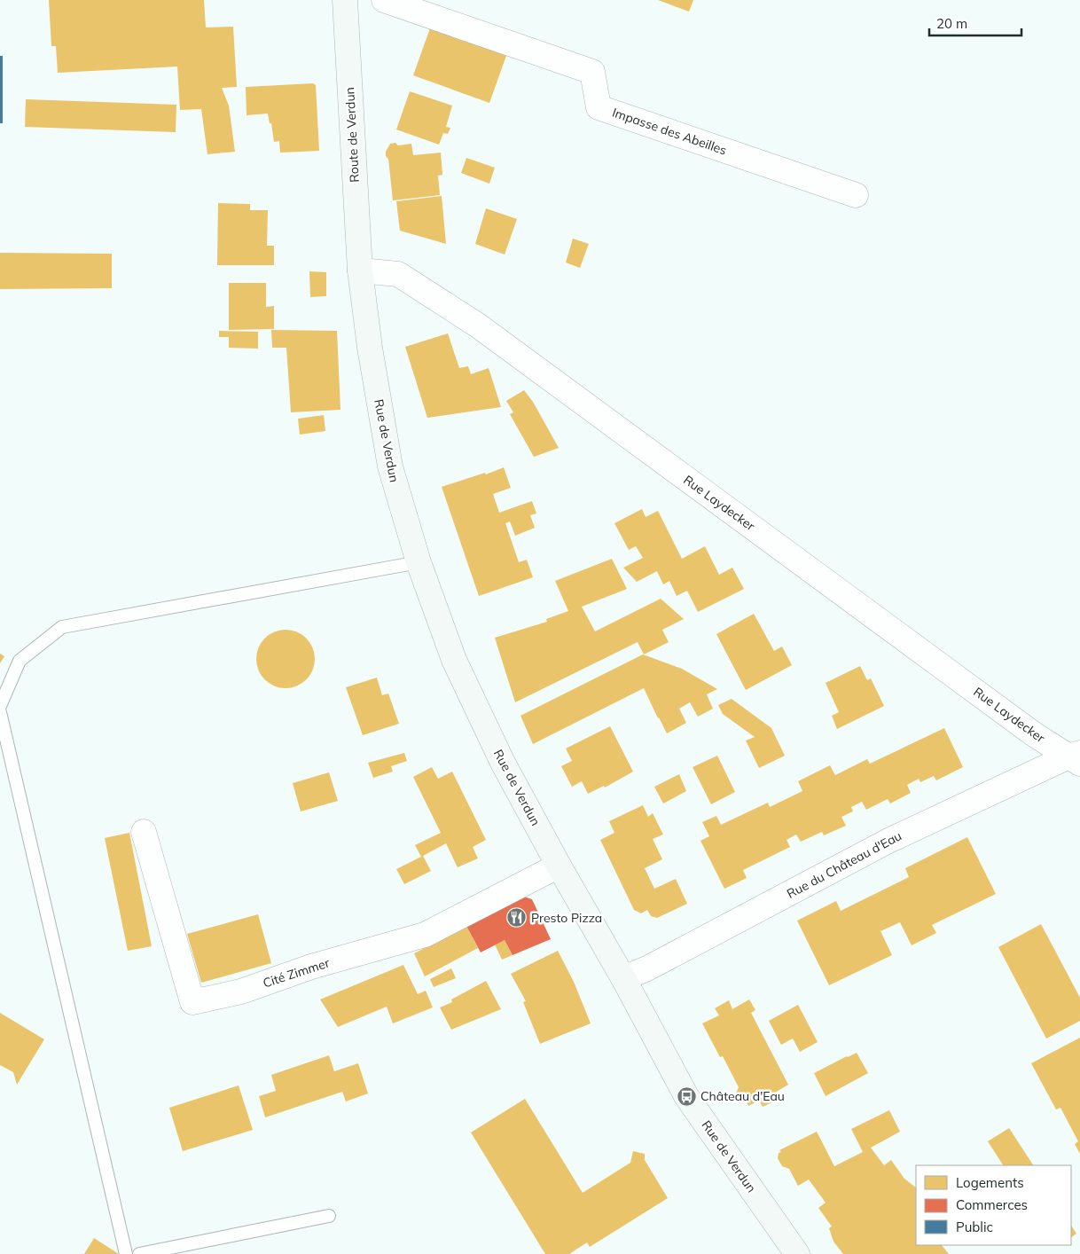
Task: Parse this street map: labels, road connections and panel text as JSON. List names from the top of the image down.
{
  "streets": {
    "main road": ["Route de Verdun", "Rue de Verdun"],
    "street": [
      "Impasse des Abeilles",
      "Rue Laydecker",
      "Rue du Château d'Eau",
      "Cité Zimmer"
    ]
  },
  "crossings": [
    ["Route de Verdun", "Rue de Verdun"],
    ["Route de Verdun", "Rue Laydecker"],
    ["Rue de Verdun", "Rue Laydecker"],
    ["Rue de Verdun", "Rue du Château d'Eau"],
    ["Rue de Verdun", "Cité Zimmer"],
    ["Rue Laydecker", "Rue du Château d'Eau"]
  ],
  "places": {
    "restaurant": ["Presto Pizza"],
    "bus stop": ["Château d'Eau"]
  },
  "legend": ["Logements", "Commerces", "Public"],
  "scale_bar": "20 m"
}
